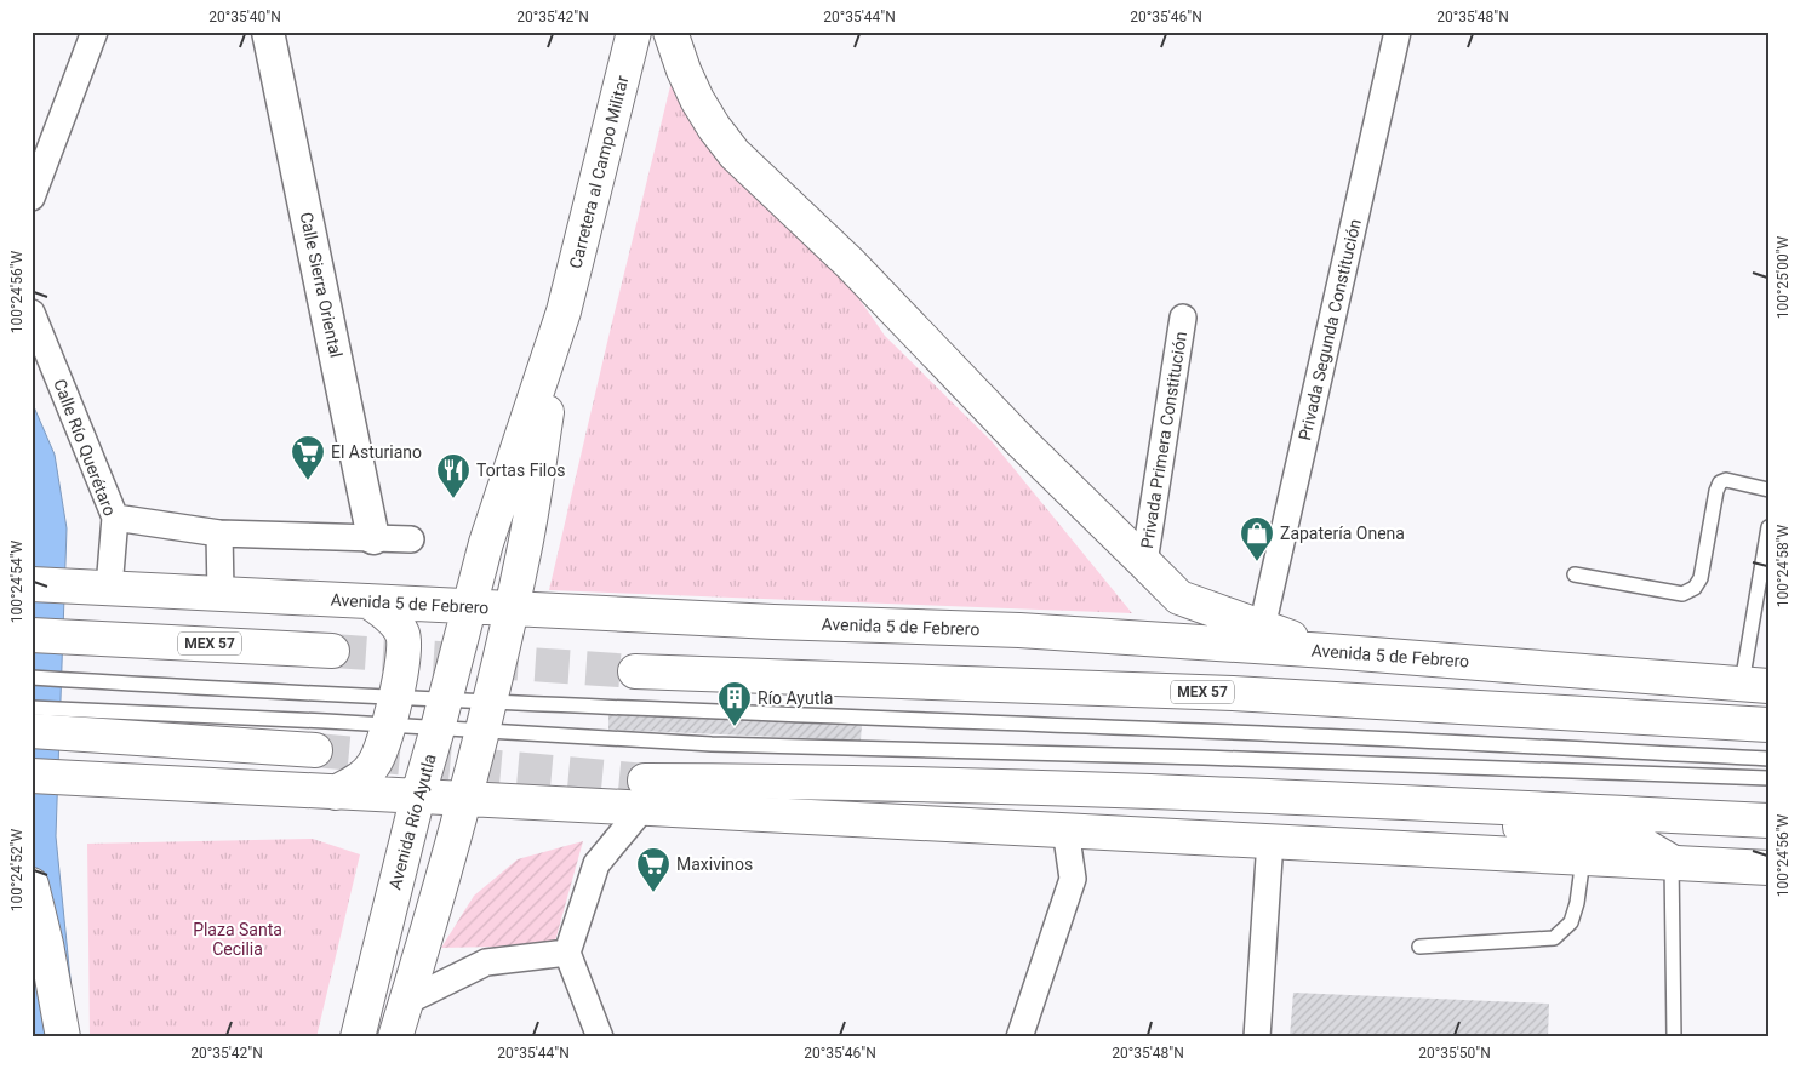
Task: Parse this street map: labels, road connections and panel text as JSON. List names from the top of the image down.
{
  "streets": {
    "main road": [
      "Carretera al Campo Militar",
      "Avenida 5 de Febrero",
      "MEX 57",
      "Avenida Río Ayutla"
    ],
    "street": [
      "Calle Sierra Oriental",
      "Privada Segunda Constitución",
      "Privada Primera Constitución",
      "Calle Río Querétaro"
    ]
  },
  "crossings": [
    ["Carretera al Campo Militar", "Avenida 5 de Febrero"],
    ["Carretera al Campo Militar", "Avenida Río Ayutla"],
    ["Calle Río Querétaro", "Avenida 5 de Febrero"],
    ["Avenida 5 de Febrero", "Avenida Río Ayutla"]
  ],
  "parks": ["Plaza Santa Cecilia"],
  "places": {
    "supermarket": ["El Asturiano", "Maxivinos"],
    "restaurant": ["Tortas Filos"],
    "shop": ["Zapatería Onena"],
    "building": ["Río Ayutla"]
  },
  "coordinates": [
    "20°35'40\"N",
    "20°35'42\"N",
    "20°35'44\"N",
    "20°35'46\"N",
    "20°35'48\"N",
    "100°25'00\"W",
    "100°24'56\"W",
    "100°24'58\"W",
    "100°24'54\"W",
    "100°24'52\"W",
    "20°35'50\"N"
  ]
}
